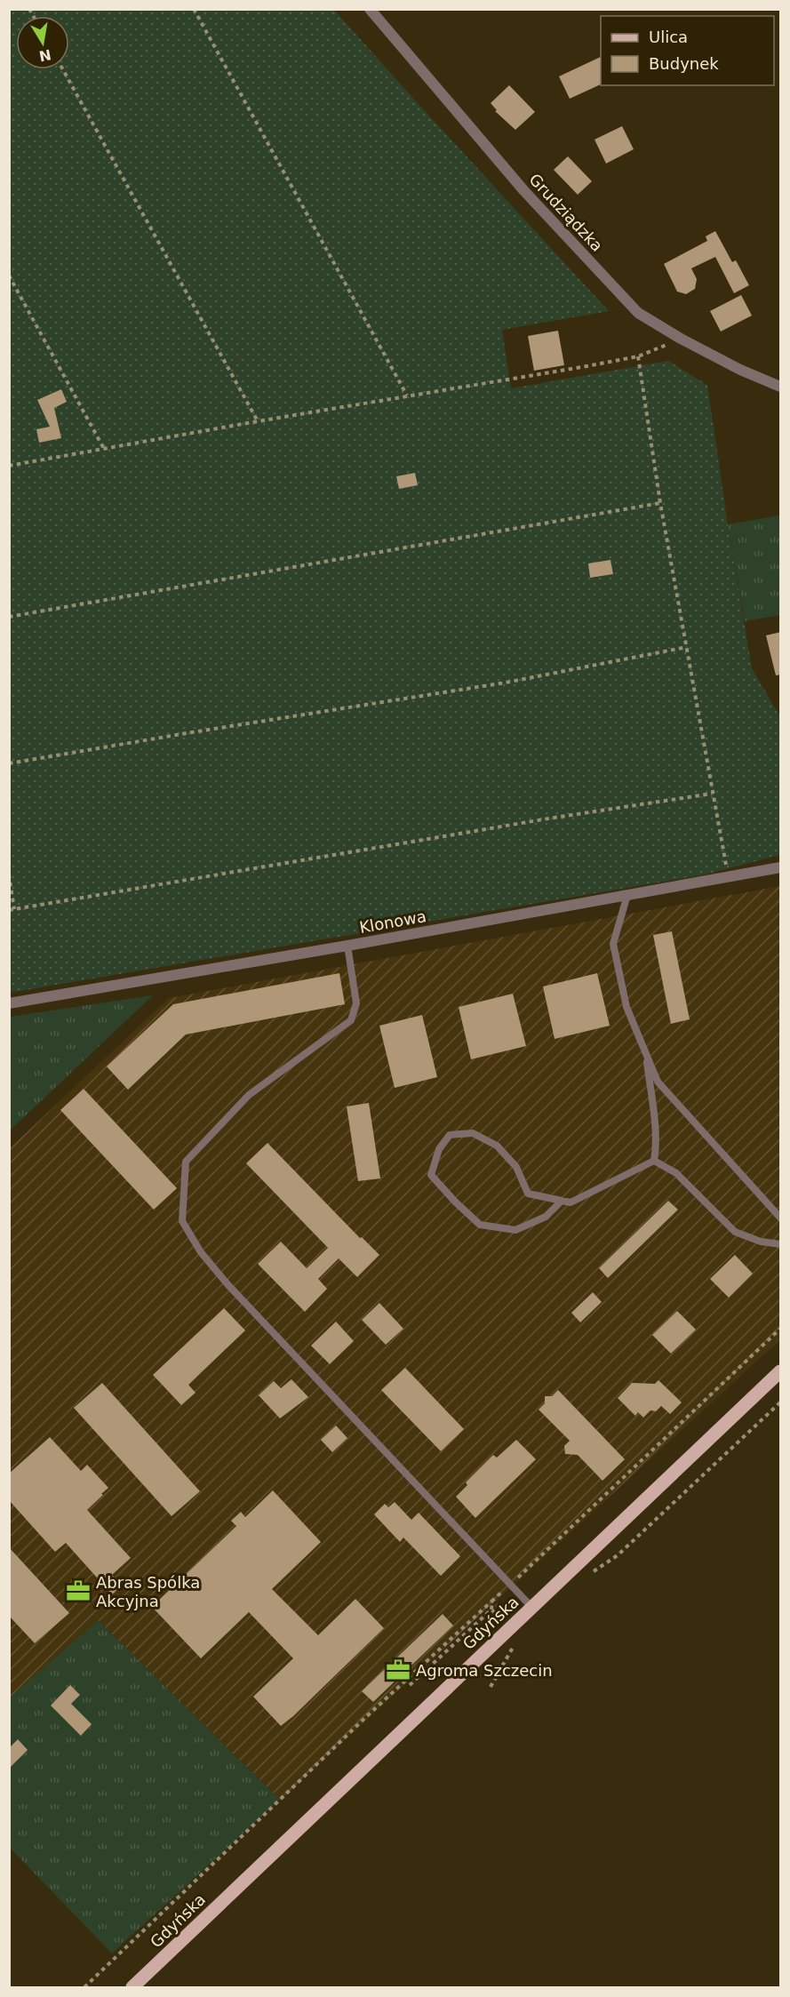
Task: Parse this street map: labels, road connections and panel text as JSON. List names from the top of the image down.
{
  "streets": {
    "main road": ["Gdyńska"],
    "street": ["Grudziądzka", "Klonowa"]
  },
  "places": {
    "office": ["Abras Spólka Akcyjna", "Agroma Szczecin"]
  },
  "legend": ["Ulica", "Budynek"],
  "north": "bottom"
}
